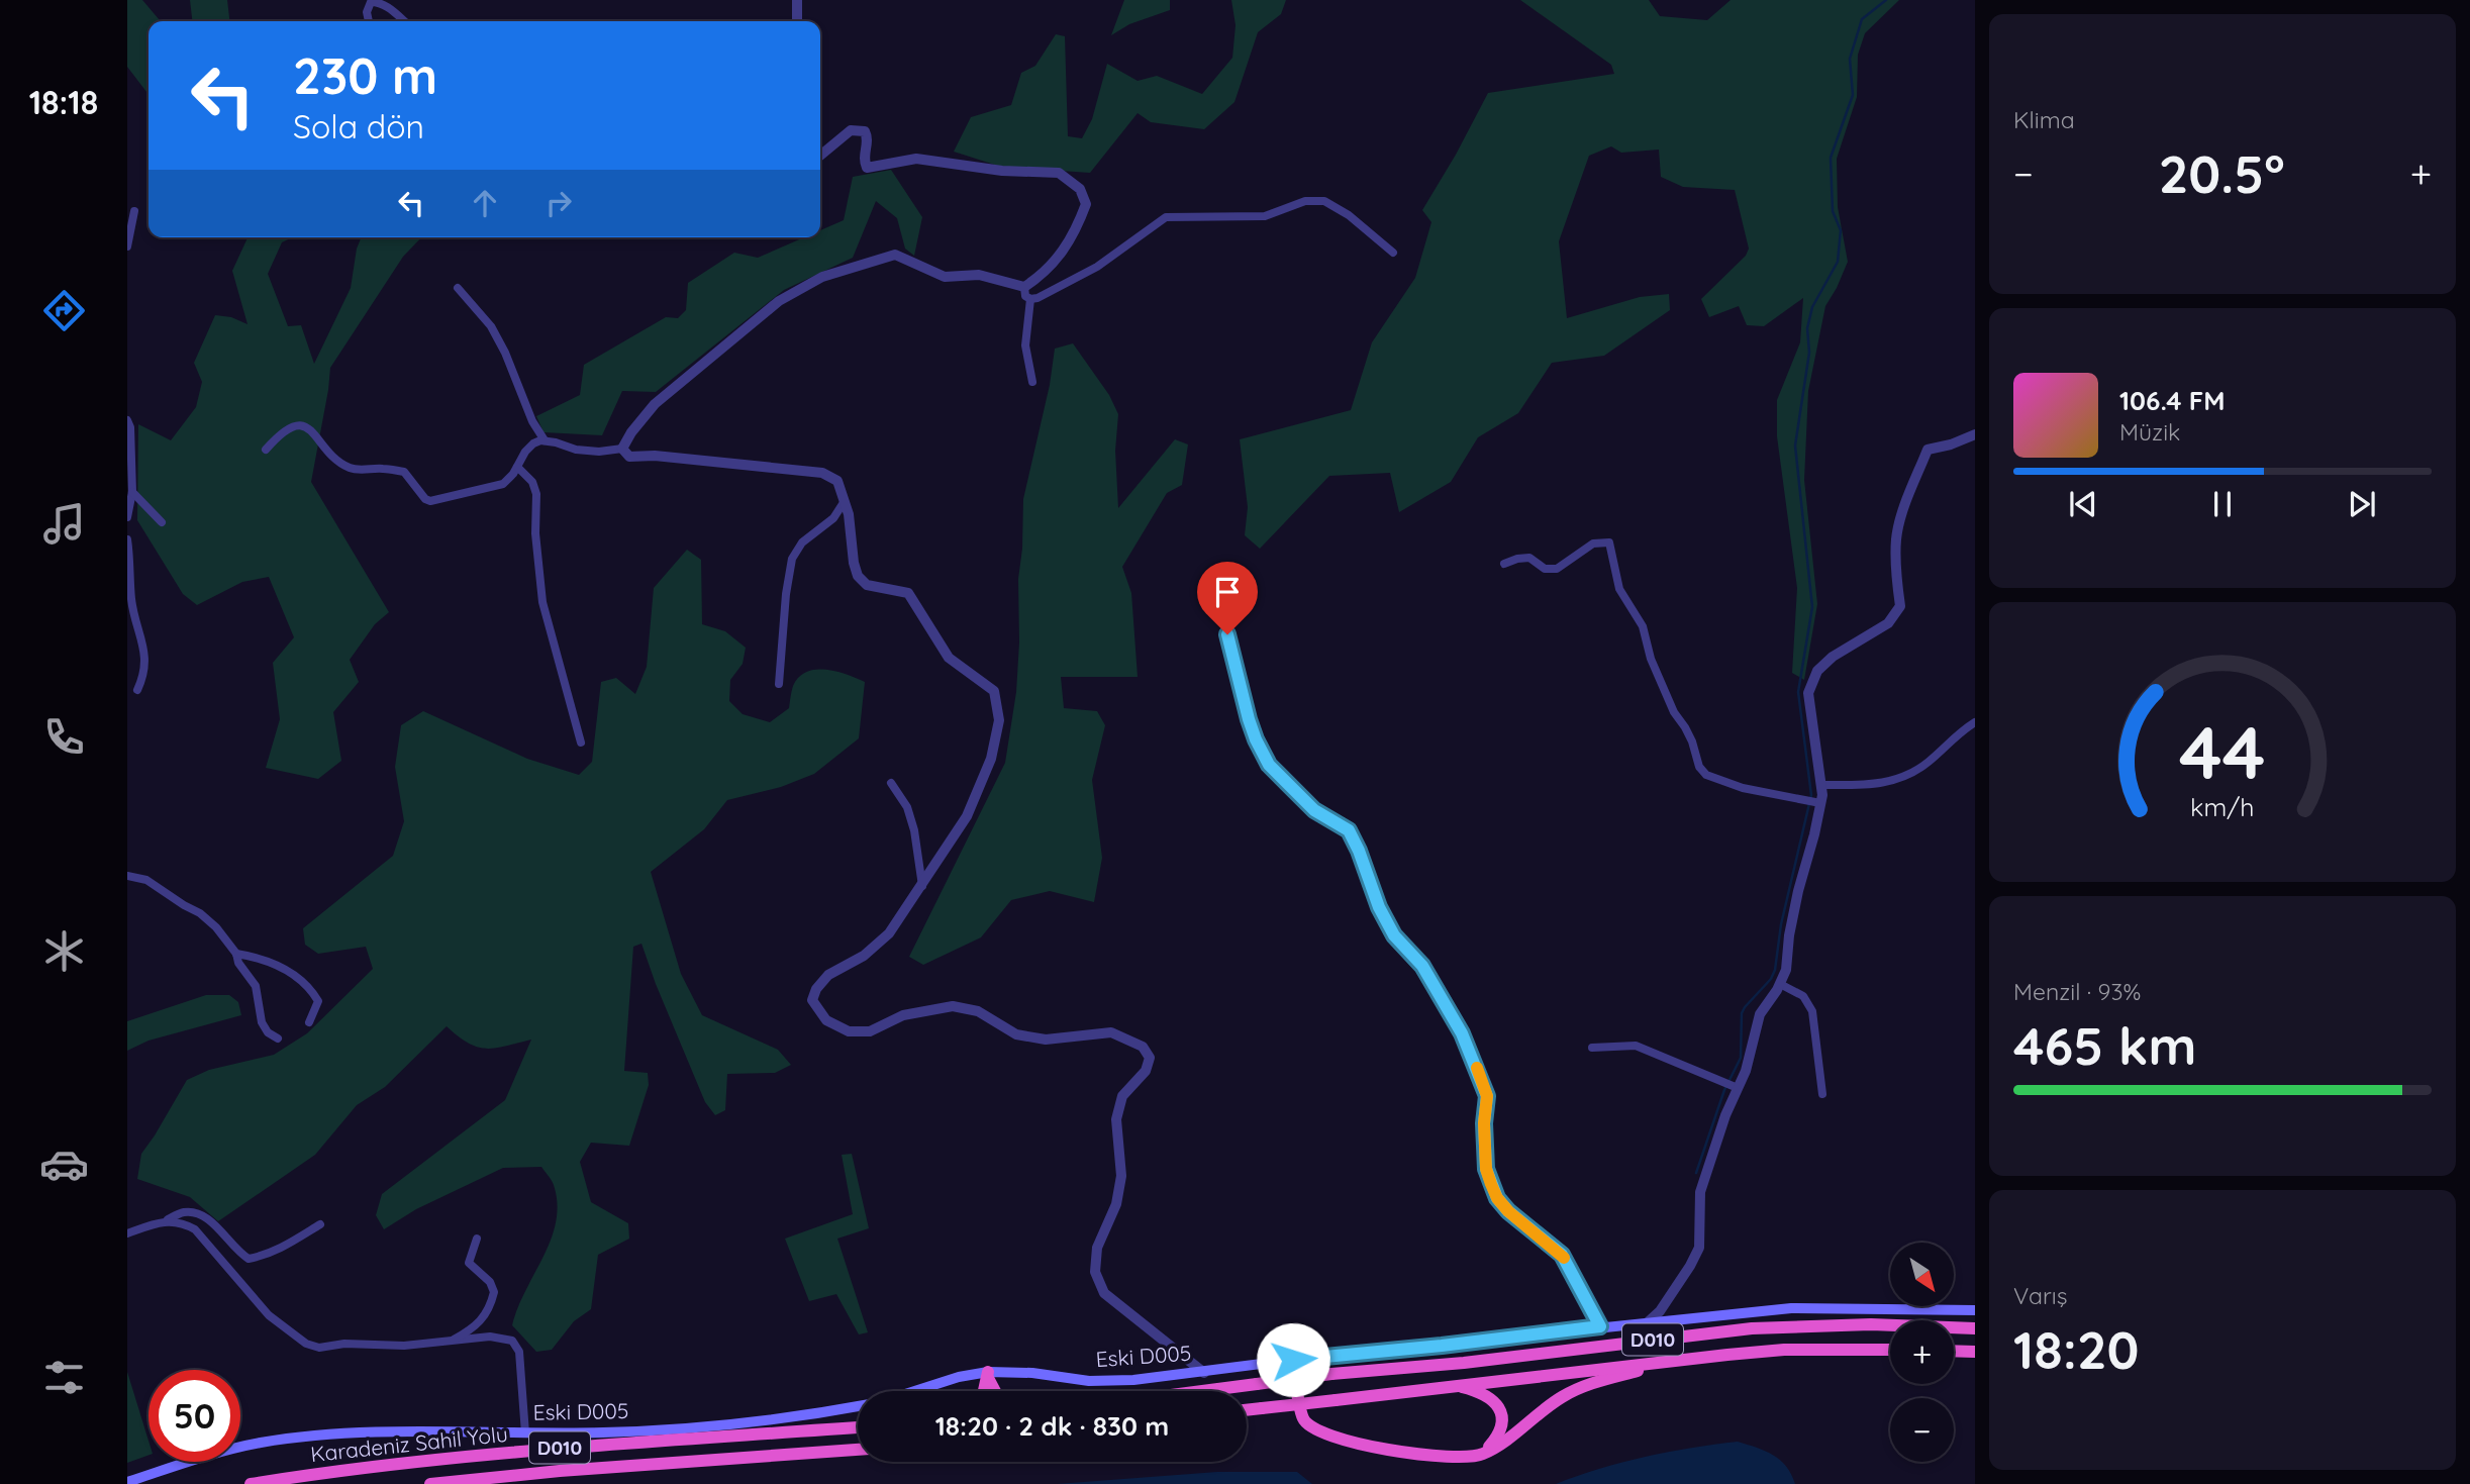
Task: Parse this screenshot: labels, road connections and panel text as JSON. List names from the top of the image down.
{
  "streets": {
    "highway": ["D010", "Karadeniz Sahil Yolu"],
    "main road": ["Eski D005"]
  },
  "north": "bottom right",
  "page": {
    "tabs": "18:18",
    "tile": [
      "Klima",
      ["Menzil · 93%", "465 km"],
      ["Varış", "18:20"]
    ],
    "turn": ["230 m", "Sola dön"],
    "heat": ["−", "20.5°", "+"],
    "song": ["106.4 FM", "Müzik"],
    "map_buttons": ["+", "−"],
    "limit": "50",
    "trip": "18:20 · 2 dk · 830 m",
    "gauge": ["44", "km/h"]
  }
}
